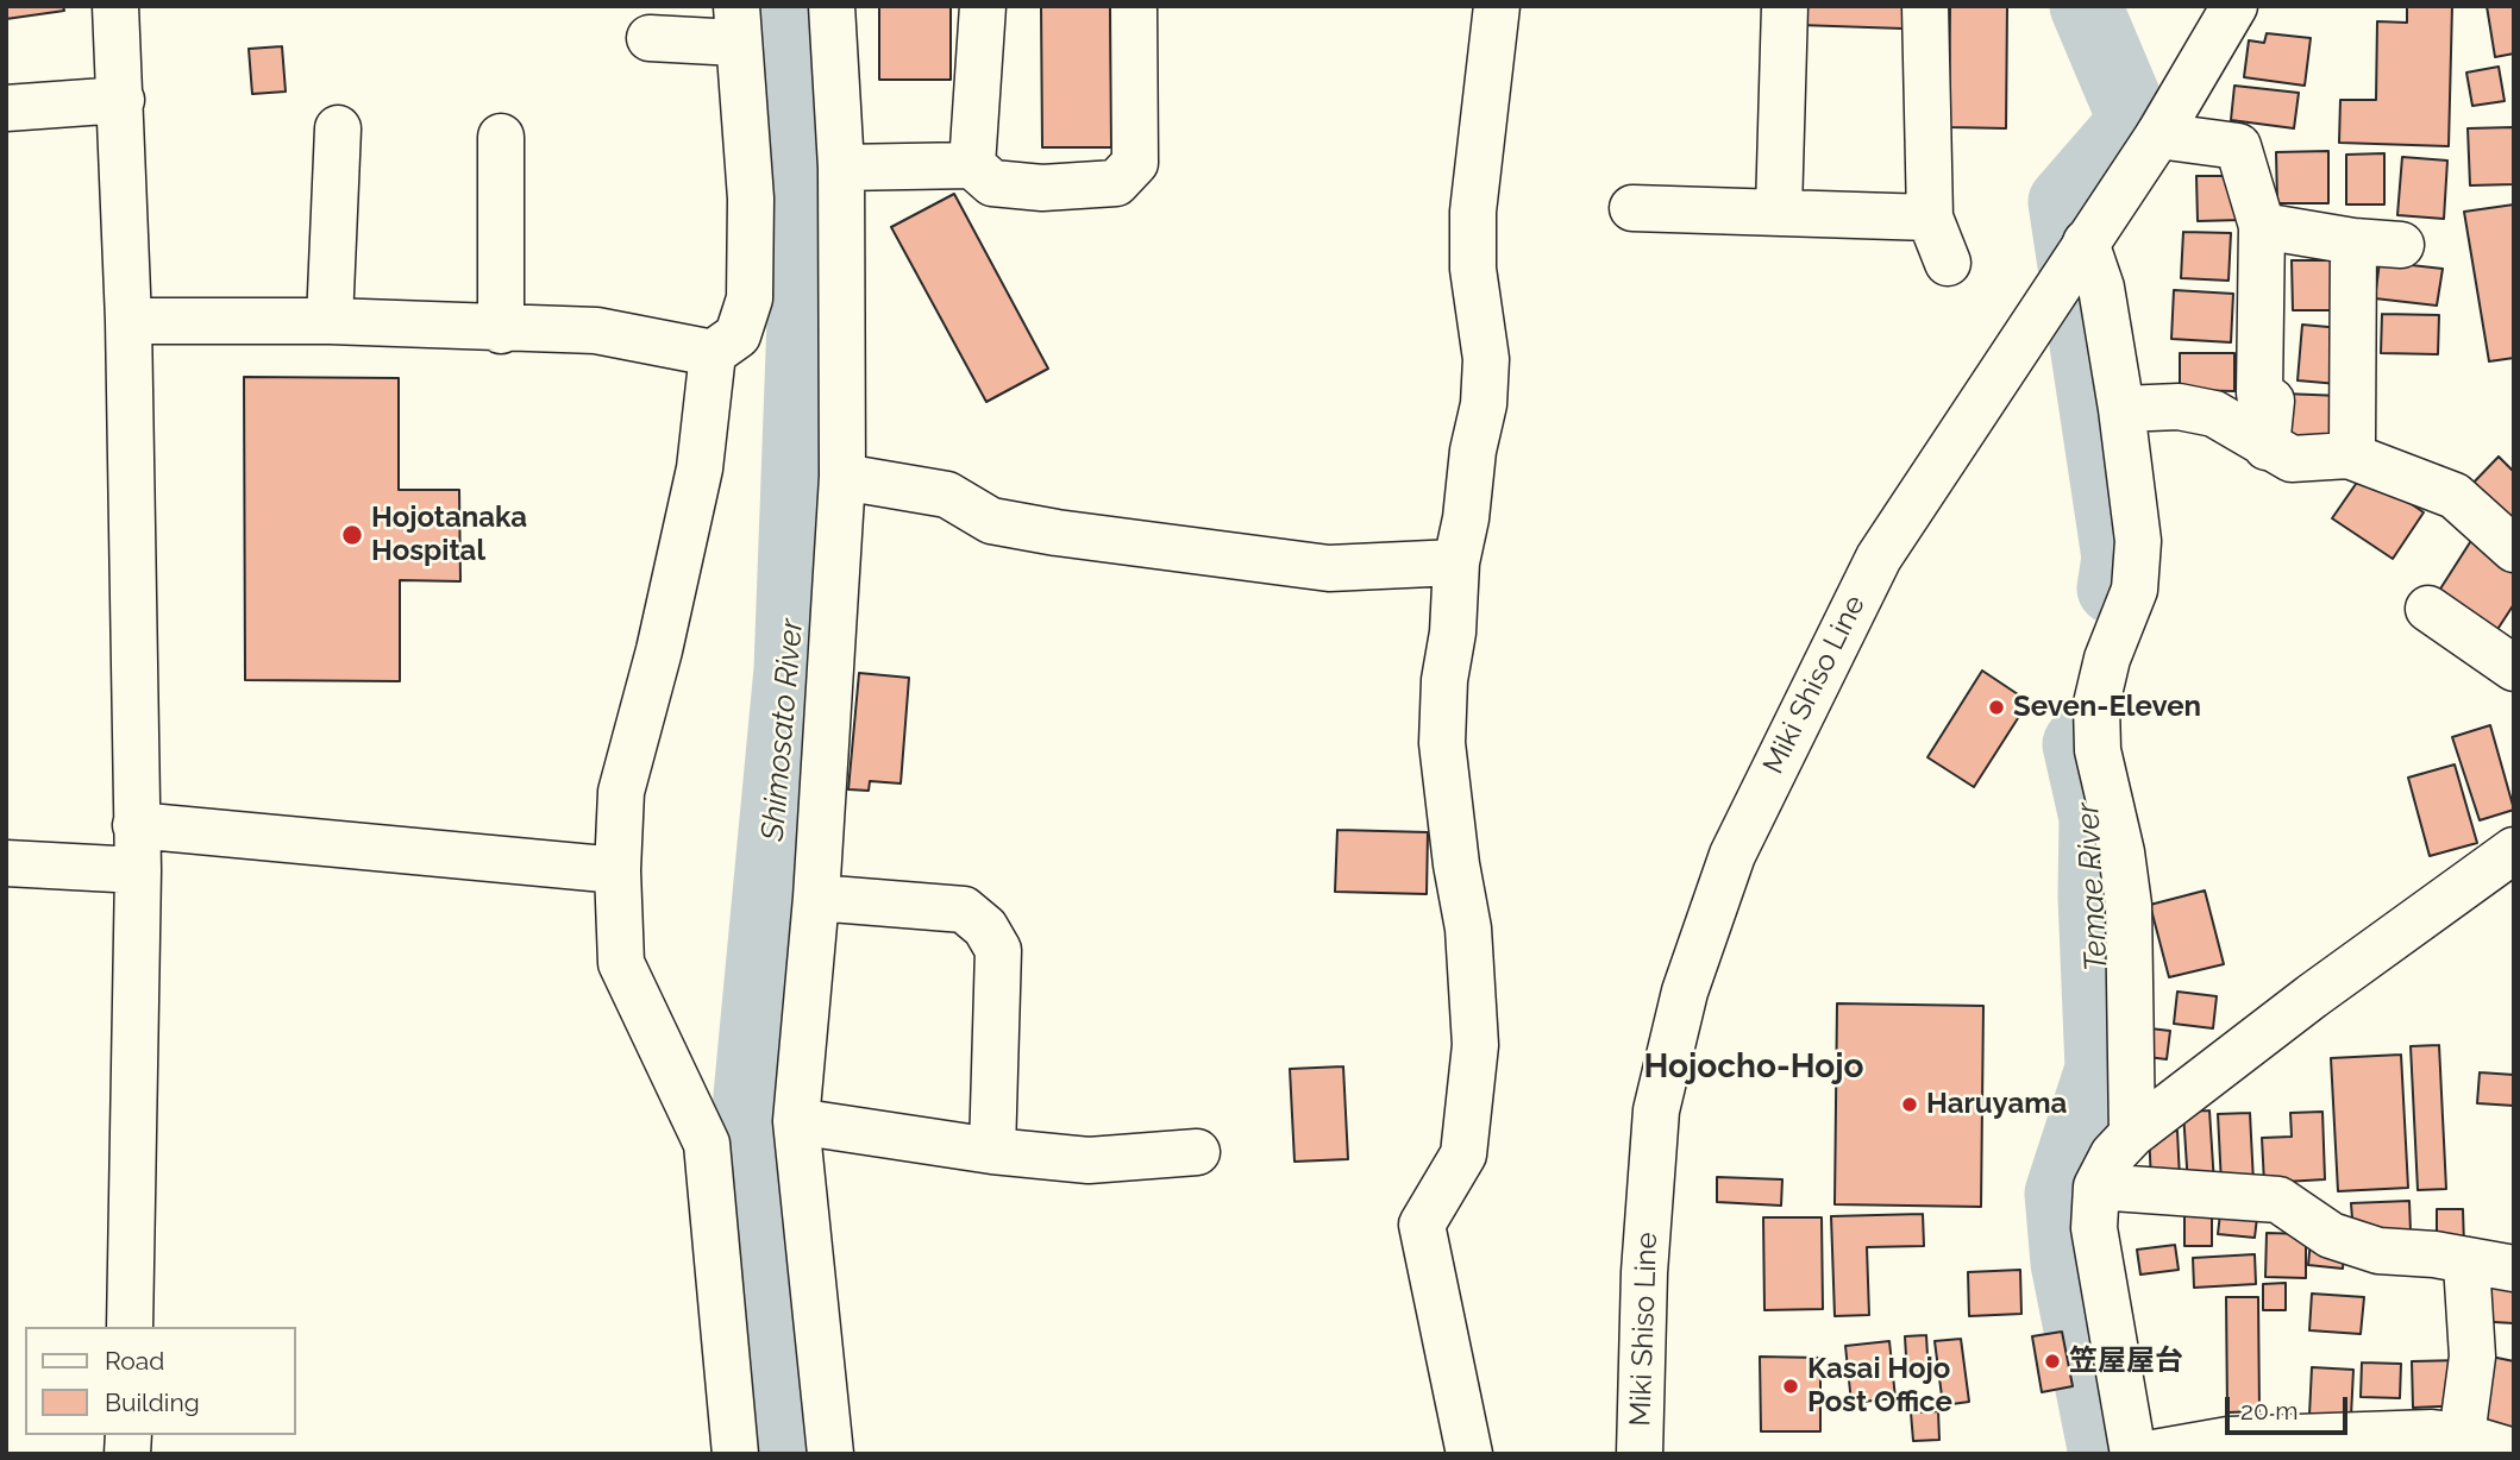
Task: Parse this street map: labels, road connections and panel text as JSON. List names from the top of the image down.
{
  "streets": {
    "street": ["Miki Shiso Line"]
  },
  "districts": ["Hojocho-Hojo"],
  "water": ["Shimosato River", "Temae River"],
  "places": [
    "Hojotanaka Hospital",
    "Seven-Eleven",
    "Haruyama",
    "笠屋屋台",
    "Kasai Hojo Post Office"
  ],
  "legend": ["Road", "Building"],
  "scale_bar": "20 m"
}
